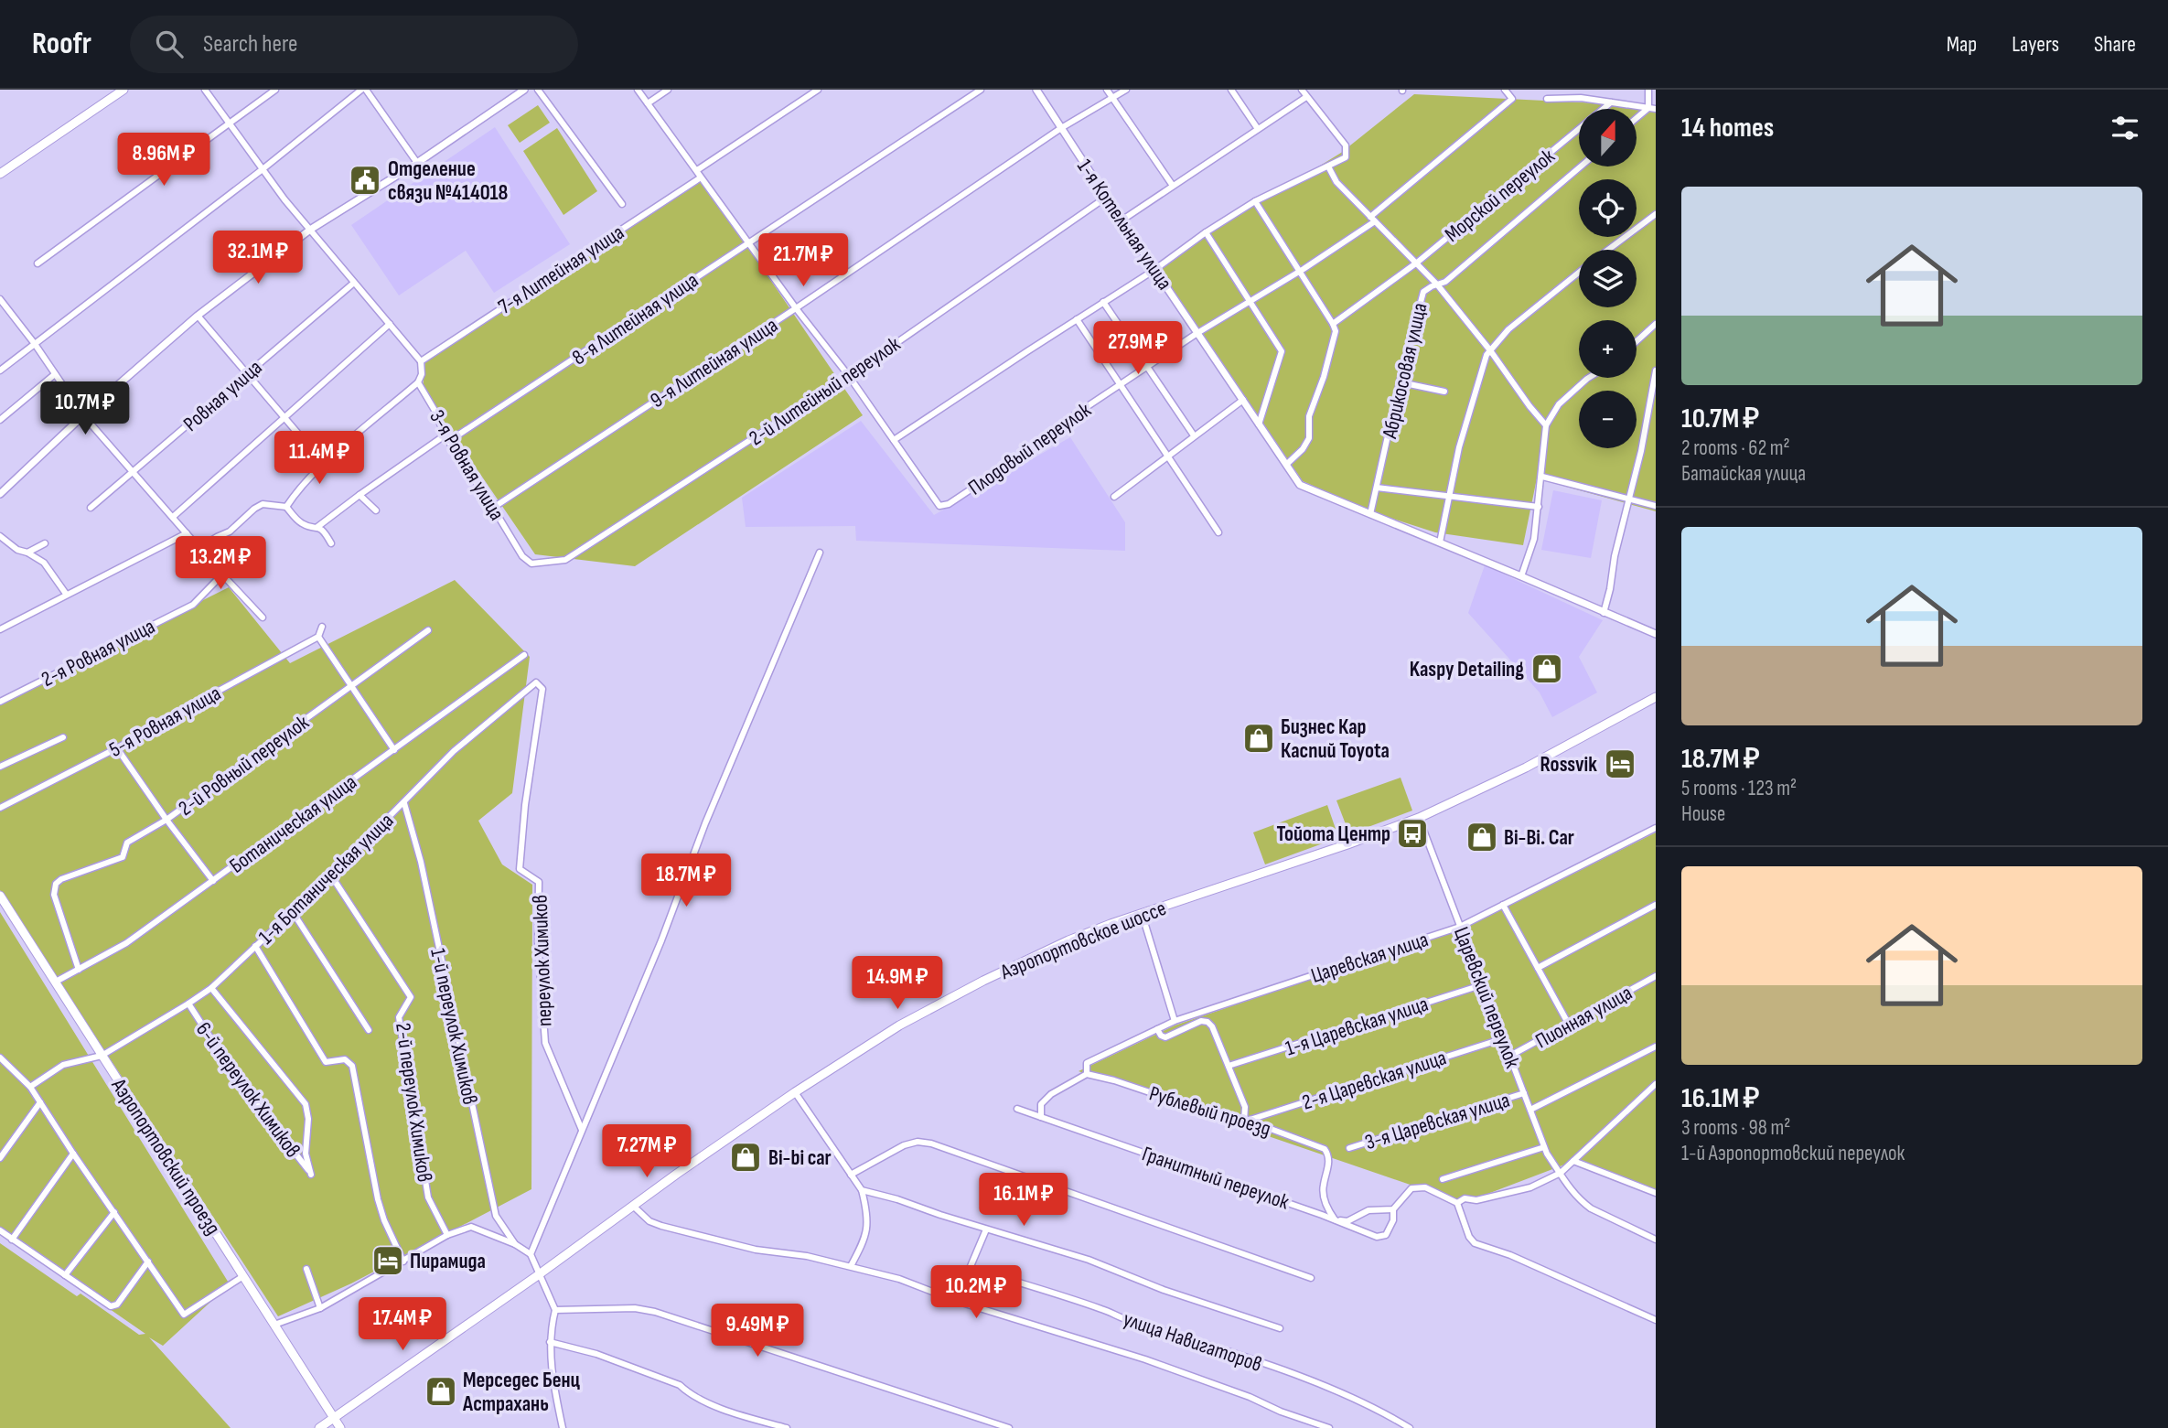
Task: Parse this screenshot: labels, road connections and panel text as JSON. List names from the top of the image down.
{
  "streets": {
    "main road": ["Аэропортовское шоссе", "Аэропортовский проезд"],
    "street": [
      "Морской переулок",
      "1-я Котельная улица",
      "7-я Литейная улица",
      "8-я Литейная улица",
      "9-я Литейная улица",
      "Абрикосовая улица",
      "2-й Литейный переулок",
      "Ровная улица",
      "Плодовый переулок",
      "3-я Ровная улица",
      "2-я Ровная улица",
      "5-я Ровная улица",
      "2-й Ровный переулок",
      "Ботаническая улица",
      "1-я Ботаническая улица",
      "Царевская улица",
      "переулок Химиков",
      "Царевский переулок",
      "Пионная улица",
      "1-я Царевская улица",
      "1-й переулок Химиков",
      "2-я Царевская улица",
      "6-й переулок Химиков",
      "2-й переулок Химиков",
      "Рублевый проезд",
      "3-я Царевская улица",
      "Гранитный переулок",
      "улица Навигаторов"
    ]
  },
  "crossings": [
    ["1-я Котельная улица", "9-я Литейная улица"],
    ["1-я Котельная улица", "Абрикосовая улица"],
    ["1-я Котельная улица", "2-й Литейный переулок"],
    ["1-я Котельная улица", "Плодовый переулок"],
    ["8-я Литейная улица", "3-я Ровная улица"],
    ["9-я Литейная улица", "3-я Ровная улица"],
    ["2-й Литейный переулок", "3-я Ровная улица"],
    ["2-й Ровный переулок", "Ботаническая улица"],
    ["Ботаническая улица", "Аэропортовский проезд"],
    ["1-я Ботаническая улица", "переулок Химиков"],
    ["1-я Ботаническая улица", "1-й переулок Химиков"],
    ["1-я Ботаническая улица", "6-й переулок Химиков"],
    ["1-я Ботаническая улица", "2-й переулок Химиков"],
    ["1-я Ботаническая улица", "Аэропортовский проезд"],
    ["Аэропортовское шоссе", "Царевский переулок"],
    ["Аэропортовское шоссе", "Аэропортовский проезд"],
    ["Царевская улица", "Царевский переулок"],
    ["Царевская улица", "Рублевый проезд"],
    ["Царевский переулок", "Пионная улица"],
    ["Царевский переулок", "1-я Царевская улица"],
    ["Царевский переулок", "2-я Царевская улица"],
    ["Царевский переулок", "3-я Царевская улица"],
    ["2-я Царевская улица", "Рублевый проезд"],
    ["Рублевый проезд", "Гранитный переулок"]
  ],
  "places": {
    "public building": ["Отделение связи №414018"],
    "shop": [
      "Kaspy Detailing",
      "Бизнес Кар Каспий Toyota",
      "Bi-Bi. Car",
      "Bi-bi car",
      "Мерседес Бенц Астрахань"
    ],
    "hotel": ["Rossvik", "Пирамида"],
    "bus stop": ["Тойота Центр"]
  },
  "north": "top",
  "page": {
    "header": "Roofr",
    "search": "Search here",
    "nav": ["Map", "Layers", "Share"],
    "heading": "14 homes",
    "map_buttons": ["+", "−"],
    "price": [
      "8.96M ₽",
      "32.1M ₽",
      "21.7M ₽",
      "27.9M ₽",
      "10.7M ₽",
      "11.4M ₽",
      "13.2M ₽",
      "18.7M ₽",
      "14.9M ₽",
      "7.27M ₽",
      "16.1M ₽",
      "10.2M ₽",
      "17.4M ₽",
      "9.49M ₽"
    ],
    "list": [
      {
        "name": "10.7M ₽",
        "note": "2 rooms · 62 m² · Батайская улица"
      },
      {
        "name": "18.7M ₽",
        "note": "5 rooms · 123 m² · House"
      },
      {
        "name": "16.1M ₽",
        "note": "3 rooms · 98 m² · 1-й Аэропортовский переулок"
      }
    ]
  }
}
